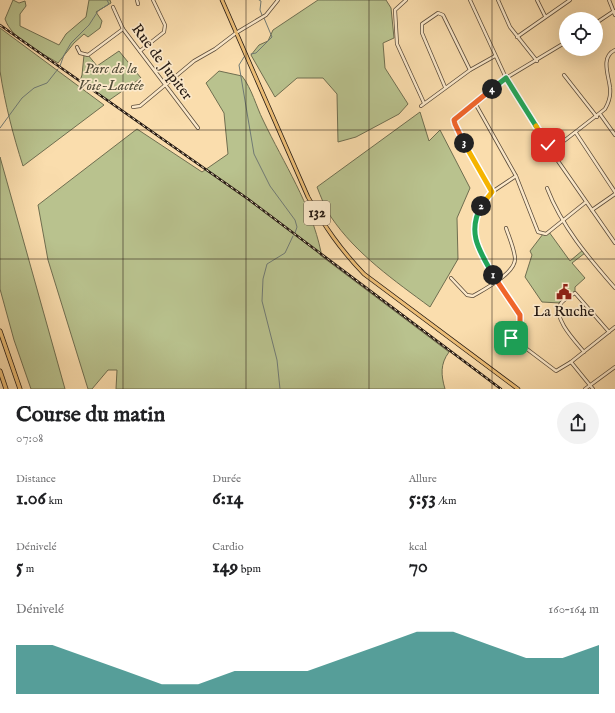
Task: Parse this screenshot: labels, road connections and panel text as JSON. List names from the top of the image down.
{
  "streets": {
    "main road": ["132"],
    "street": ["Rue de Jupiter"]
  },
  "parks": ["Parc de la Voie-Lactée"],
  "places": {
    "public building": ["La Ruche"]
  },
  "page": {
    "pins": [
      "4",
      "3",
      "2",
      "1"
    ],
    "heading": ["Course du matin", "07:08"],
    "stats": [
      ["Distance", "1.06 km"],
      ["Durée", "6:14"],
      ["Allure", "5:53 /km"],
      ["Dénivelé", "5 m"],
      ["Cardio", "149 bpm"],
      ["kcal", "70"]
    ],
    "chart": ["Dénivelé", "160–164 m"]
  }
}
